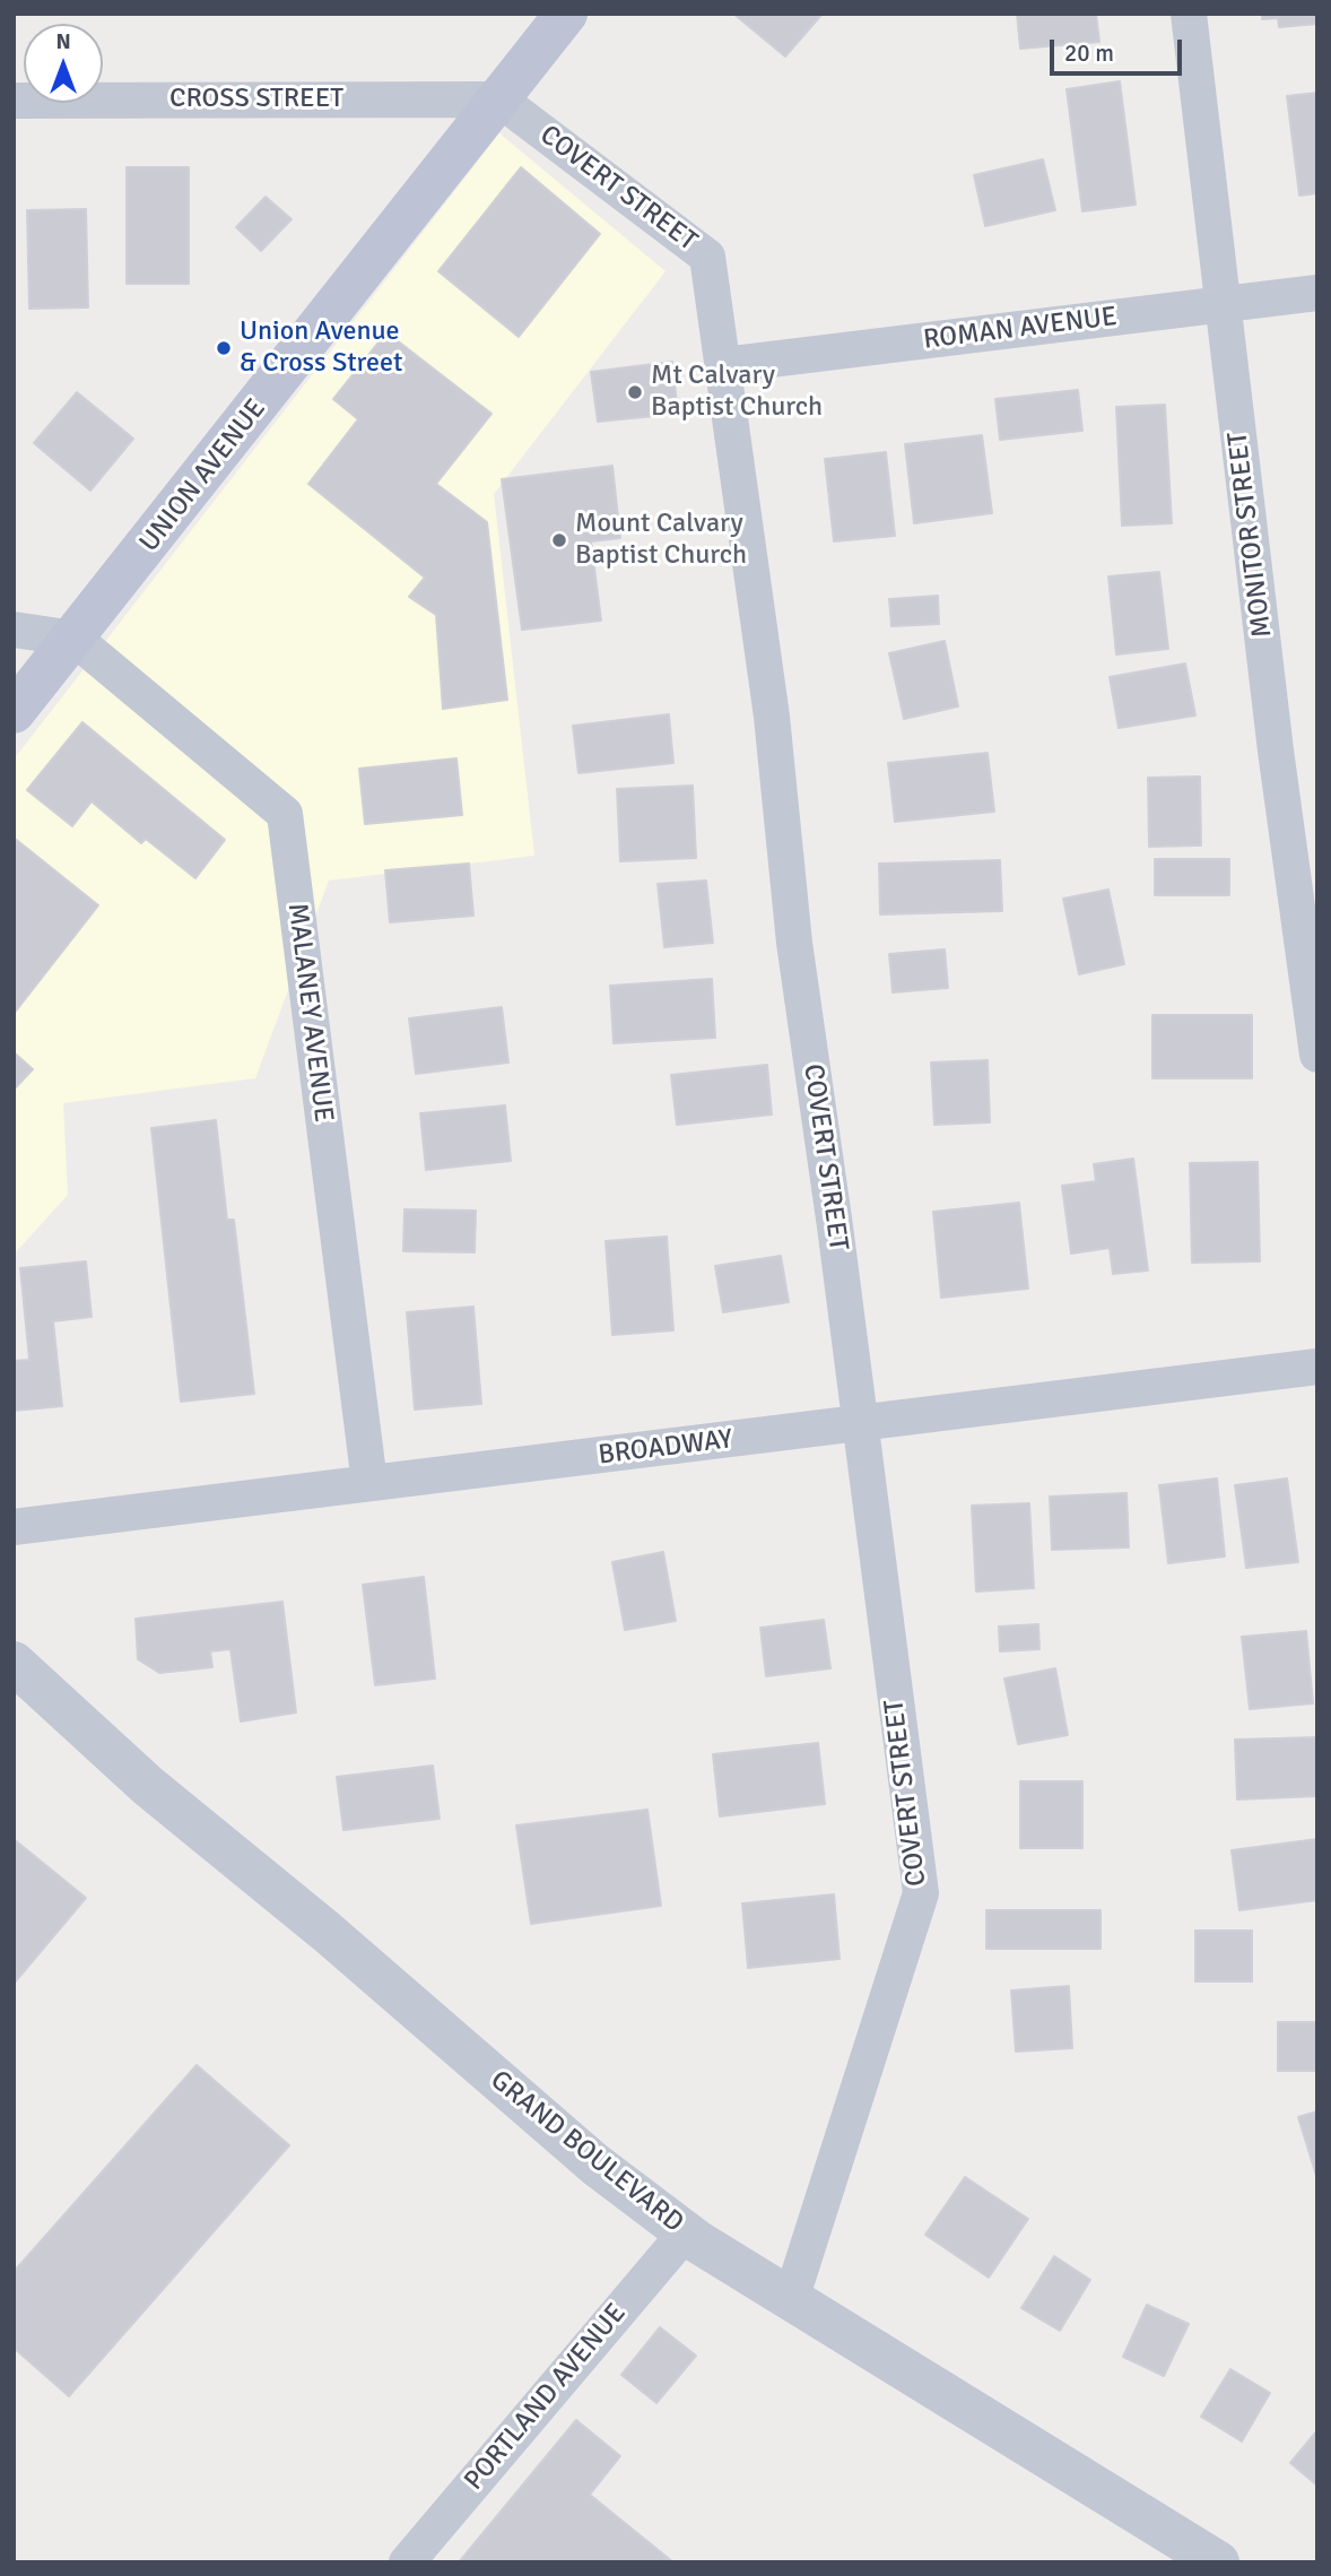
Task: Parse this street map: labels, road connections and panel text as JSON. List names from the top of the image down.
{
  "streets": {
    "main road": ["UNION AVENUE"],
    "street": [
      "CROSS STREET",
      "COVERT STREET",
      "ROMAN AVENUE",
      "MONITOR STREET",
      "MALANEY AVENUE",
      "BROADWAY",
      "GRAND BOULEVARD",
      "PORTLAND AVENUE"
    ]
  },
  "crossings": [
    ["CROSS STREET", "COVERT STREET"],
    ["CROSS STREET", "UNION AVENUE"],
    ["COVERT STREET", "ROMAN AVENUE"],
    ["COVERT STREET", "UNION AVENUE"],
    ["COVERT STREET", "BROADWAY"],
    ["COVERT STREET", "GRAND BOULEVARD"],
    ["ROMAN AVENUE", "MONITOR STREET"],
    ["UNION AVENUE", "MALANEY AVENUE"],
    ["MALANEY AVENUE", "BROADWAY"],
    ["GRAND BOULEVARD", "PORTLAND AVENUE"]
  ],
  "places": ["Union Avenue & Cross Street", "Mt Calvary Baptist Church", "Mount Calvary Baptist Church"],
  "scale_bar": "20 m",
  "north": "top"
}
